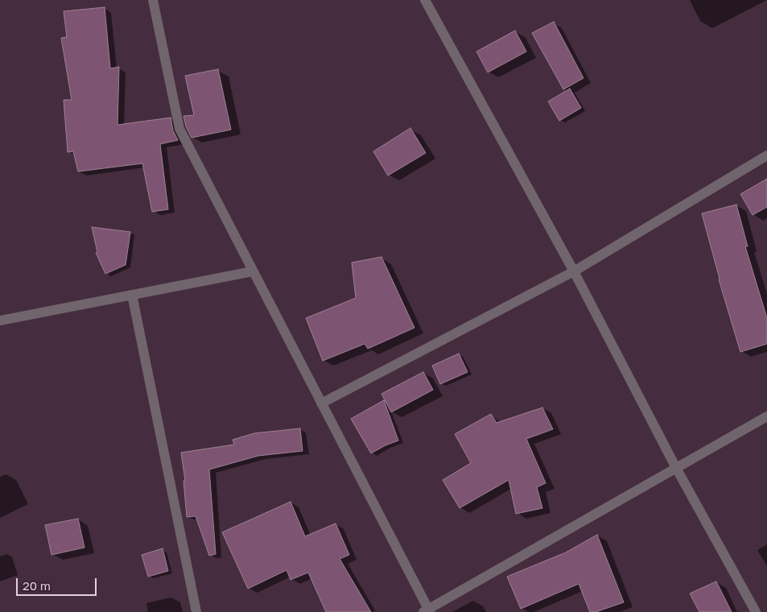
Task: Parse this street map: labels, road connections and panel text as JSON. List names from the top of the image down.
{
  "scale_bar": "20 m"
}
